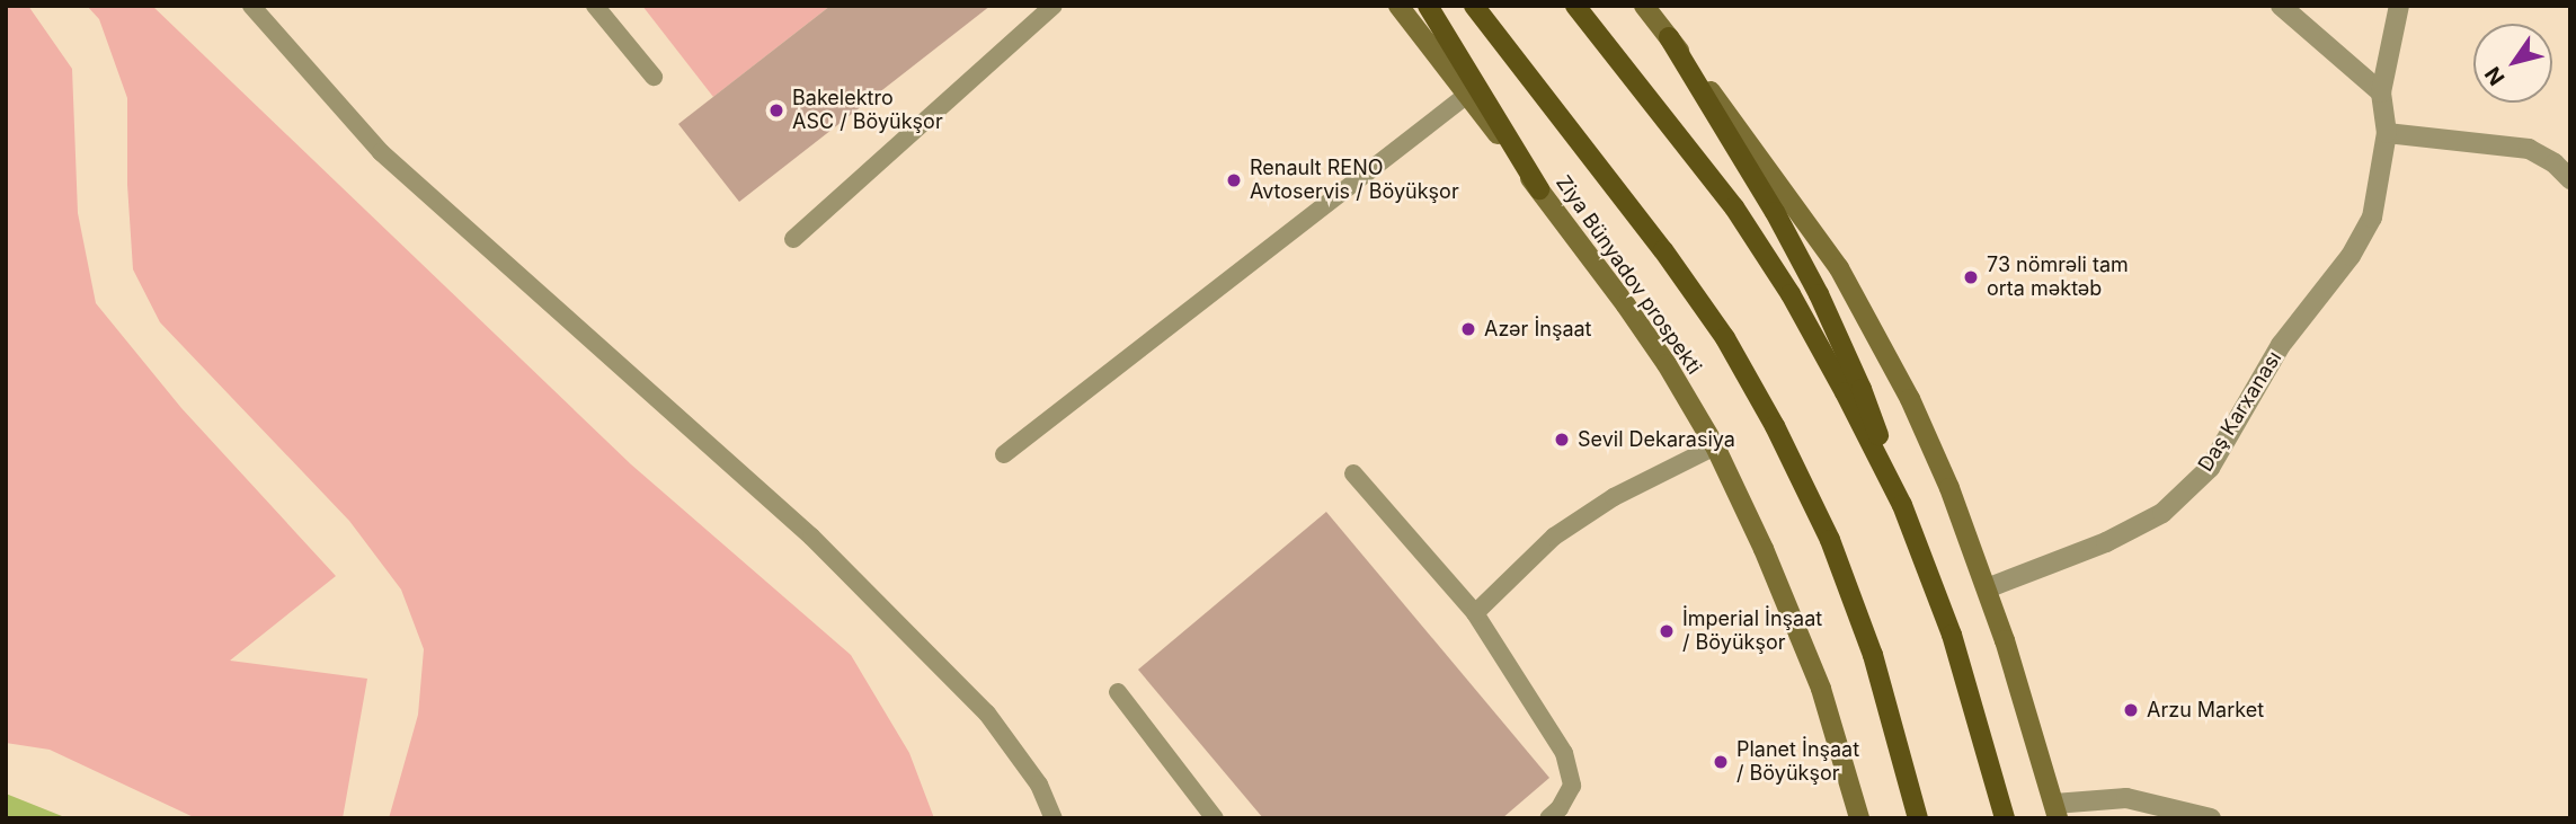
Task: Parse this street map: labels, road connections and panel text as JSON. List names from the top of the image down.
{
  "streets": {
    "main road": ["Ziya Bünyadov prospekti"],
    "street": ["Daş Karxanası"]
  },
  "places": [
    "Bakelektro ASC / Böyükşor",
    "Renault RENO Avtoservis / Böyükşor",
    "73 nömrəli tam orta məktəb",
    "Azər İnşaat",
    "Sevil Dekarasiya",
    "İmperial İnşaat / Böyükşor",
    "Arzu Market",
    "Planet İnşaat / Böyükşor"
  ],
  "north": "bottom left"
}
